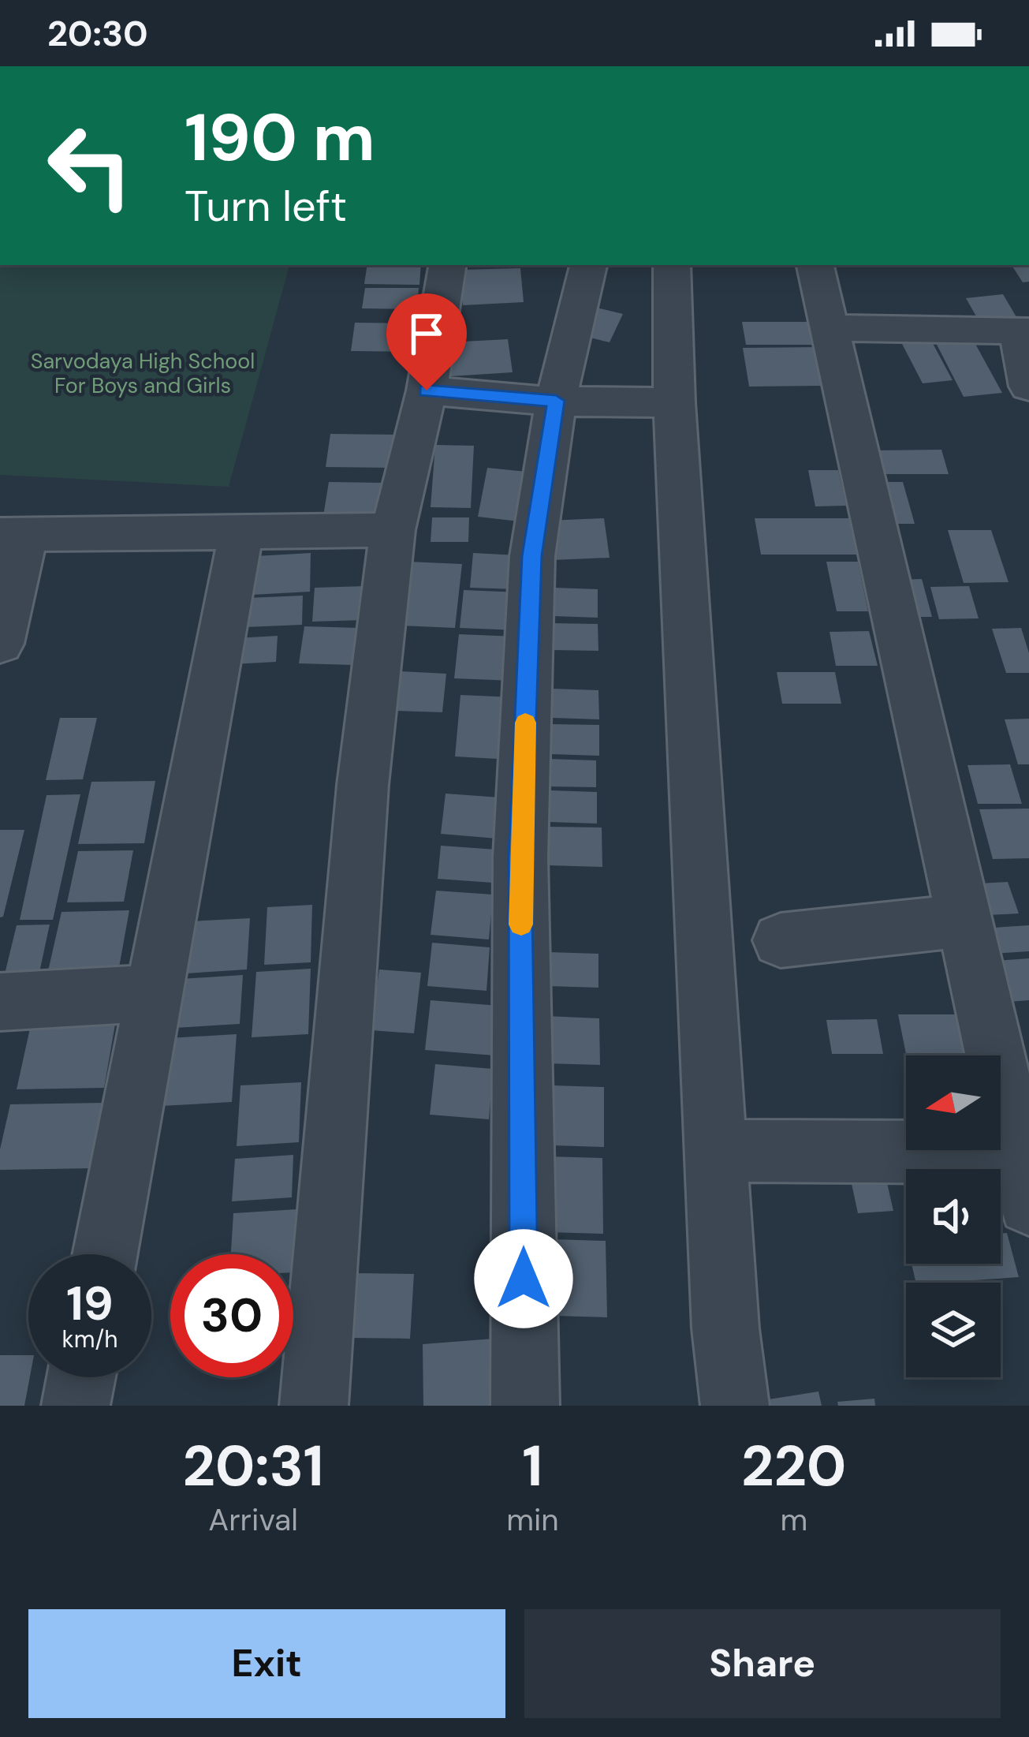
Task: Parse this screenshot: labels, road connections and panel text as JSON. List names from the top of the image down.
{
  "parks": ["Sarvodaya High School For Boys and Girls"],
  "north": "left",
  "page": {
    "status": "20:30",
    "turn": ["190 m", "Turn left"],
    "speed": "19 km/h",
    "limit": "30",
    "eta": [
      "20:31",
      "Arrival",
      "1",
      "min",
      "220",
      "m"
    ],
    "buttons": ["Exit", "Share"]
  }
}
